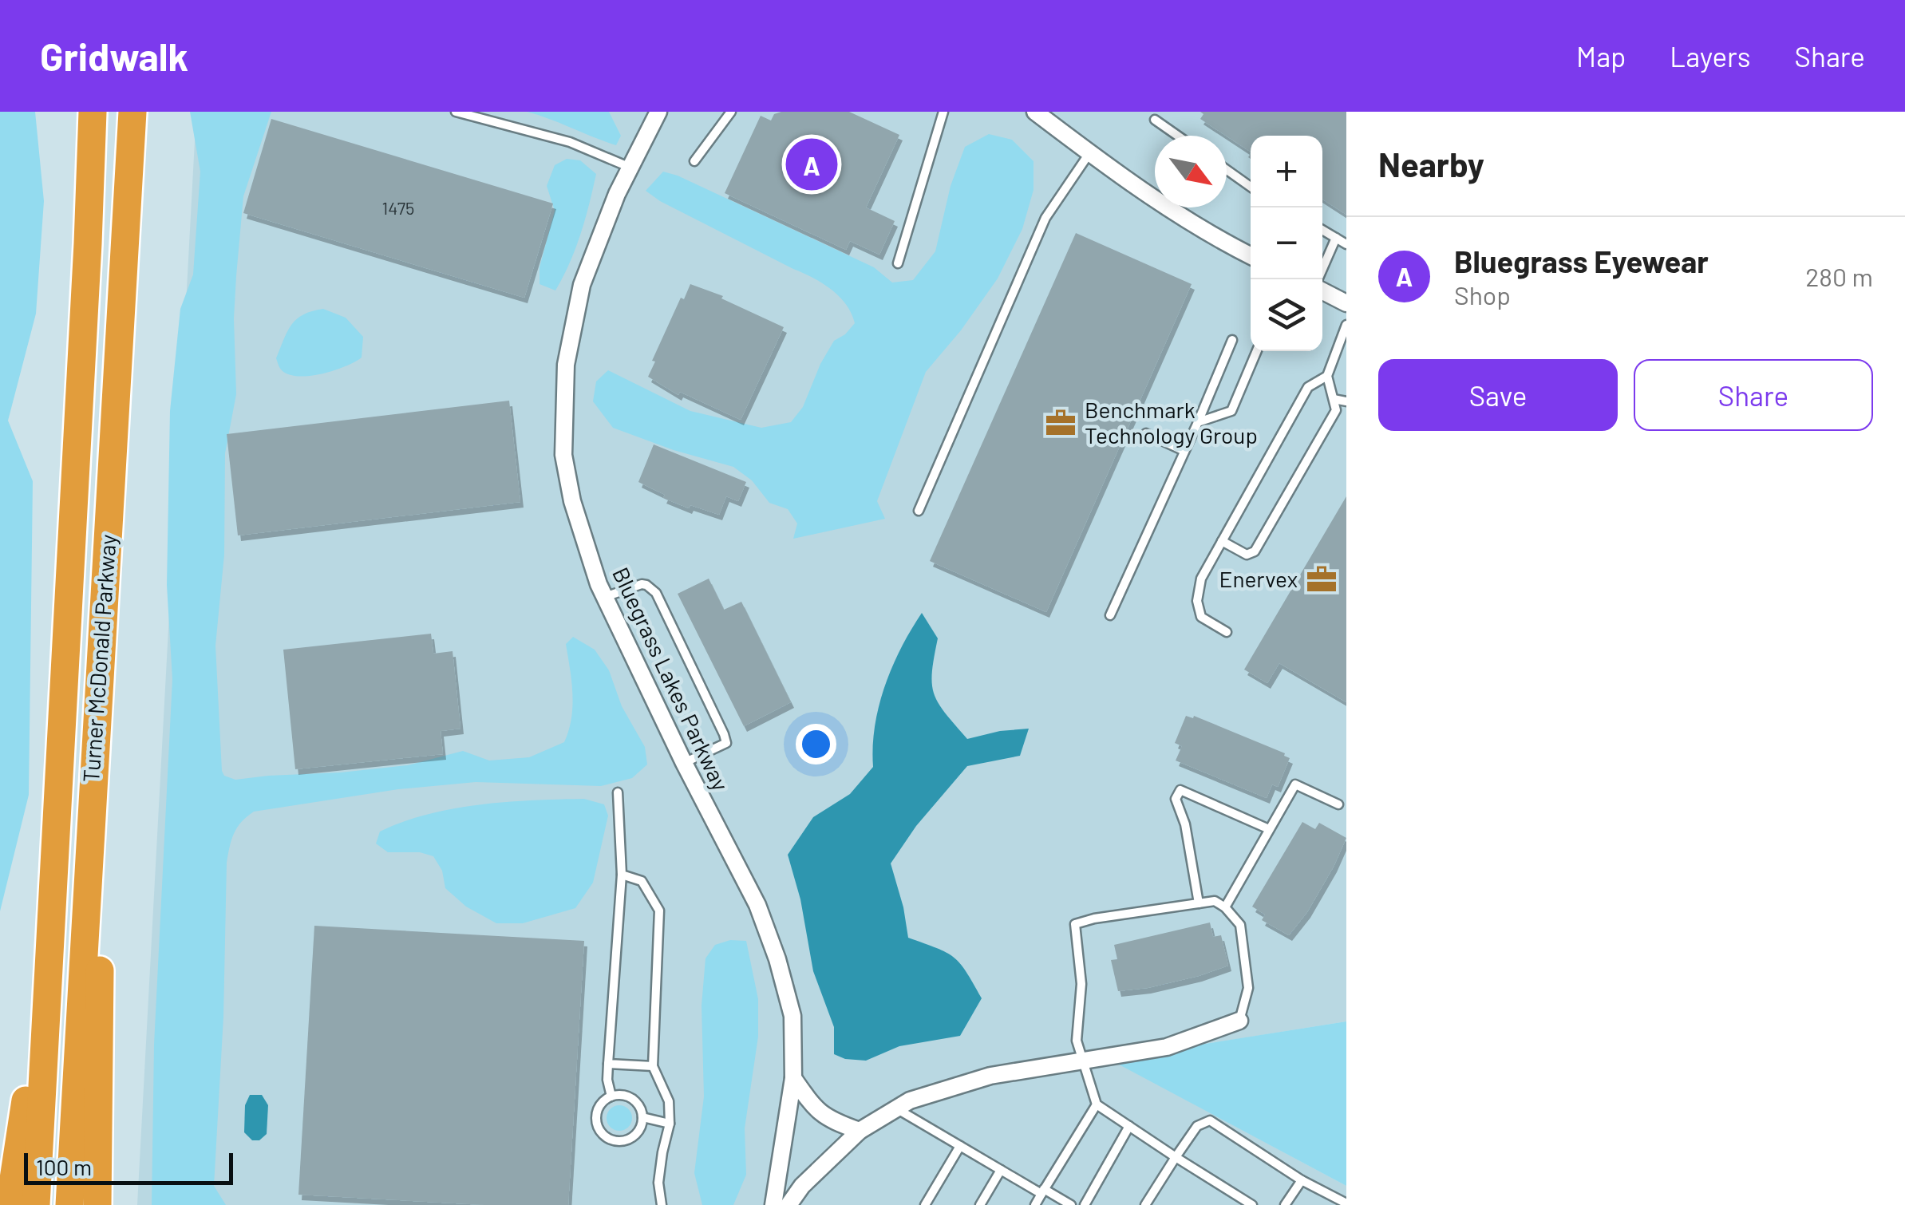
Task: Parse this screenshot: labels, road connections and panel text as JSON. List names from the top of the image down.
{
  "streets": {
    "highway": ["Turner McDonald Parkway"],
    "street": ["Bluegrass Lakes Parkway"]
  },
  "places": {
    "office": ["Benchmark Technology Group", "Enervex"]
  },
  "house_numbers": ["1475"],
  "scale_bar": "100 m",
  "north": "bottom right",
  "page": {
    "header": "Gridwalk",
    "nav": ["Map", "Layers", "Share"],
    "heading": "Nearby",
    "pins": "A",
    "map_buttons": ["+", "−"],
    "list": [
      {
        "mark": "A",
        "name": "Bluegrass Eyewear",
        "note": "Shop",
        "value": "280 m"
      }
    ],
    "buttons": ["Save", "Share"],
    "scale": "100 m"
  }
}
